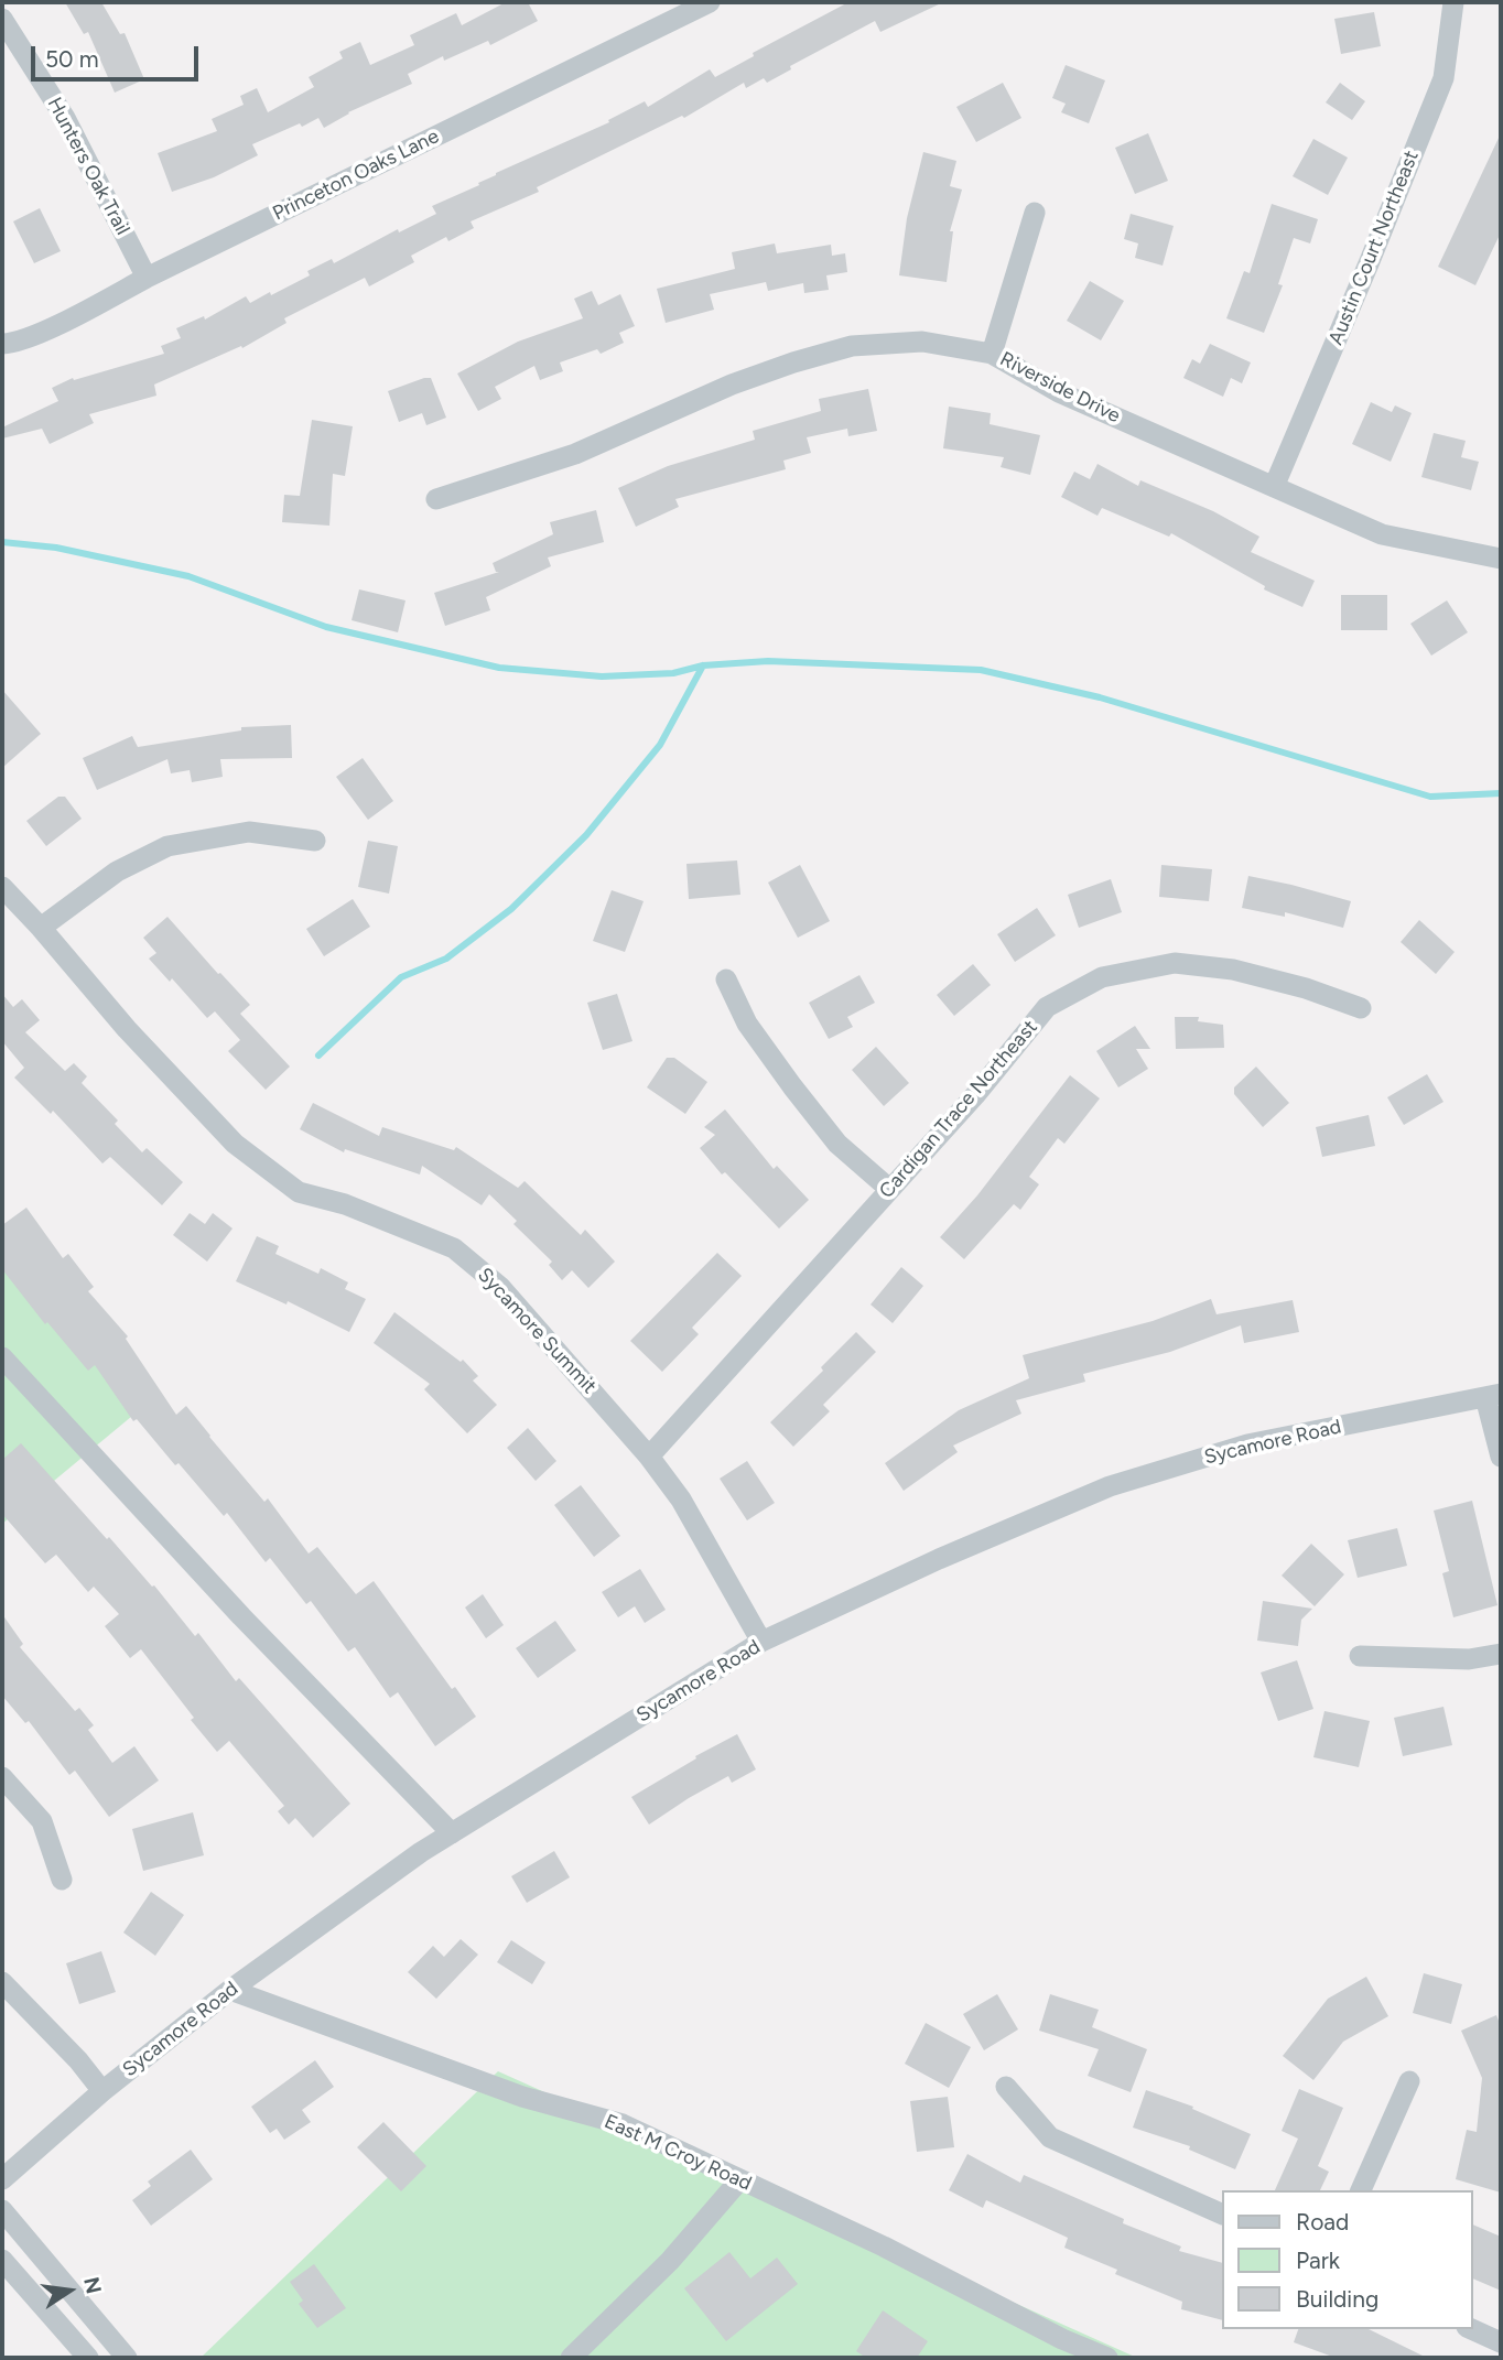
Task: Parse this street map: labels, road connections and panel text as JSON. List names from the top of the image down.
{
  "streets": {
    "street": [
      "Hunters Oak Trail",
      "Princeton Oaks Lane",
      "Austin Court Northeast",
      "Riverside Drive",
      "Cardigan Trace Northeast",
      "Sycamore Summit",
      "Sycamore Road",
      "East M Croy Road"
    ]
  },
  "crossings": [
    ["Hunters Oak Trail", "Princeton Oaks Lane"],
    ["Austin Court Northeast", "Riverside Drive"],
    ["Cardigan Trace Northeast", "Sycamore Summit"],
    ["Sycamore Summit", "Sycamore Road"],
    ["Sycamore Road", "East M Croy Road"]
  ],
  "legend": ["Road", "Park", "Building"],
  "scale_bar": "50 m",
  "north": "right"
}
